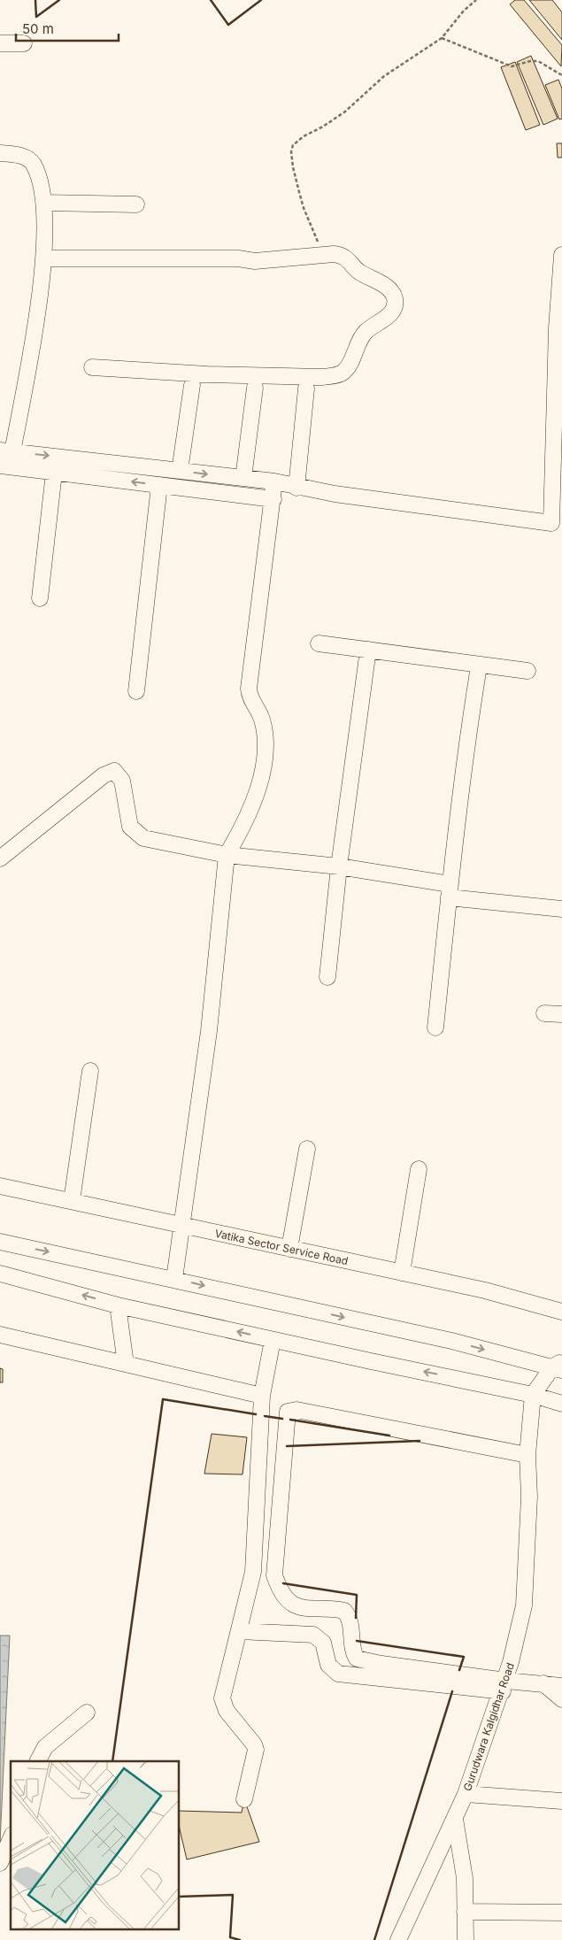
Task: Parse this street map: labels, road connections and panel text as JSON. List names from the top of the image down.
{
  "streets": {
    "street": ["Vatika Sector Service Road", "Gurudwara Kalgidhar Road"]
  },
  "scale_bar": "50 m"
}
